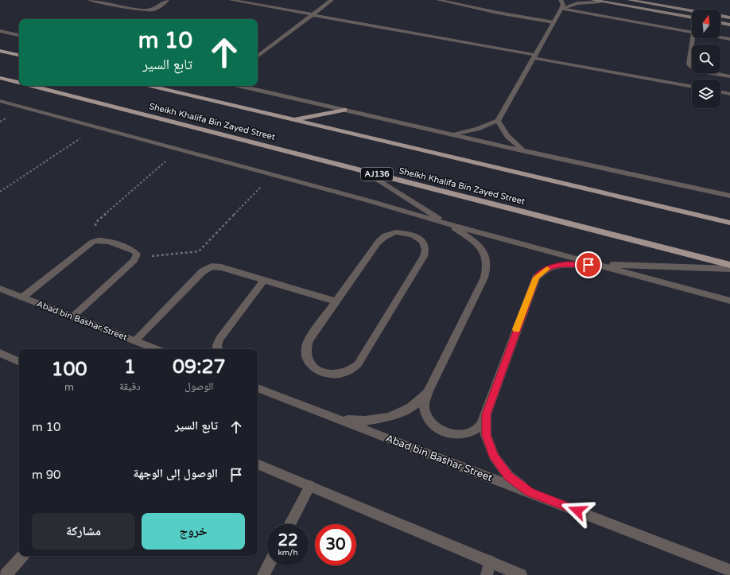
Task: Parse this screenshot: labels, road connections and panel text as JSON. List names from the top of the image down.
{
  "streets": {
    "main road": ["Sheikh Khalifa Bin Zayed Street", "AJ136"],
    "street": ["Abad bin Bashar Street"]
  },
  "north": "top",
  "page": {
    "turn": ["10 m", "تابع السير"],
    "eta": [
      "09:27",
      "الوصول",
      "1",
      "دقيقة",
      "100",
      "m"
    ],
    "list": [
      {
        "name": "تابع السير",
        "value": "10 m"
      },
      {
        "name": "الوصول إلى الوجهة",
        "value": "90 m"
      }
    ],
    "buttons": ["خروج", "مشاركة"],
    "speed": "22 km/h",
    "limit": "30"
  }
}
